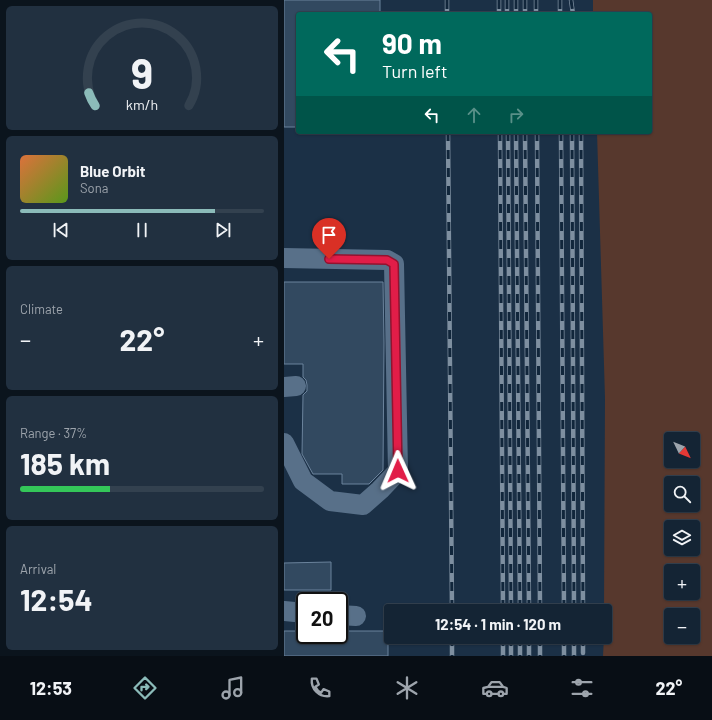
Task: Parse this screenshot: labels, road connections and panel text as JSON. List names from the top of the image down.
{
  "north": "bottom right",
  "page": {
    "turn": ["90 m", "Turn left"],
    "song": ["Blue Orbit", "Sona"],
    "tile": [
      "Climate",
      ["Range · 37%", "185 km"],
      ["Arrival", "12:54"]
    ],
    "heat": ["−", "22°", "+"],
    "map_buttons": ["+", "−"],
    "limit": "20",
    "trip": "12:54 · 1 min · 120 m",
    "tabs": ["12:53", "22°"],
    "gauge": ["9", "km/h"]
  }
}
